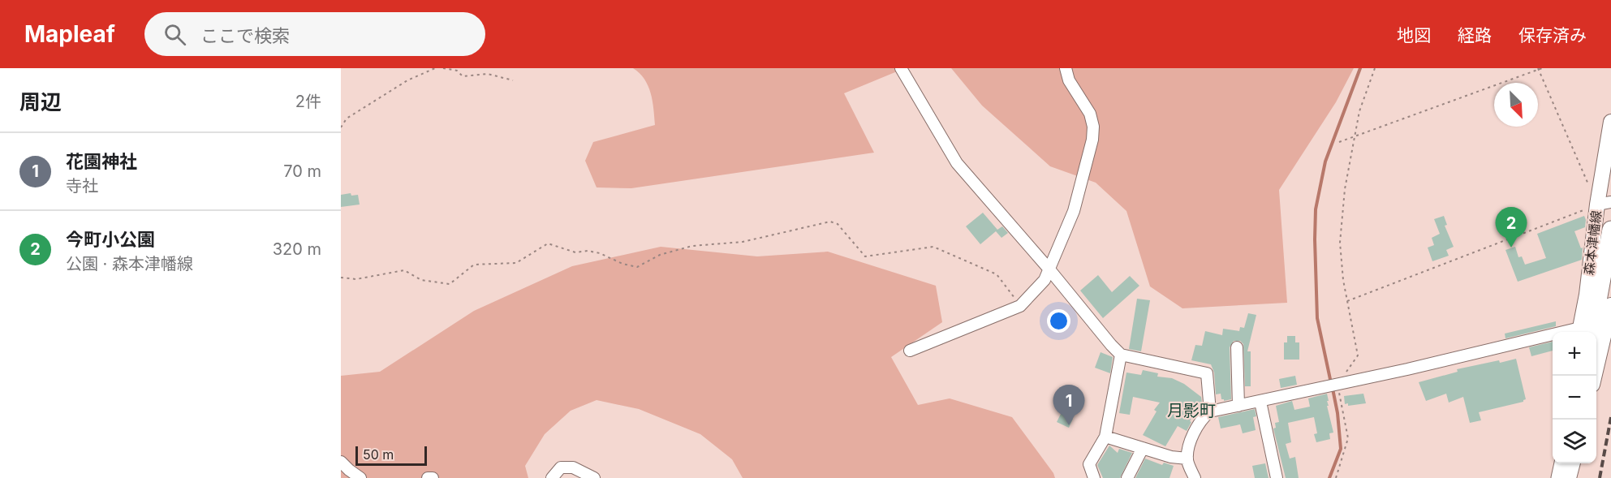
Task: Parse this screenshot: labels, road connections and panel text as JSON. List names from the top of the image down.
{
  "streets": {
    "main road": ["森本津幡線"]
  },
  "districts": ["月影町"],
  "scale_bar": "50 m",
  "north": "bottom right",
  "page": {
    "header": "Mapleaf",
    "search": "ここで検索",
    "nav": ["地図", "経路", "保存済み"],
    "heading": ["周辺", "2件"],
    "list": [
      {
        "mark": "1",
        "name": "花園神社",
        "note": "寺社",
        "value": "70 m"
      },
      {
        "mark": "2",
        "name": "今町小公園",
        "note": "公園 · 森本津幡線",
        "value": "320 m"
      }
    ],
    "pins": ["2", "1"],
    "map_buttons": ["+", "−"],
    "scale": "50 m"
  }
}
